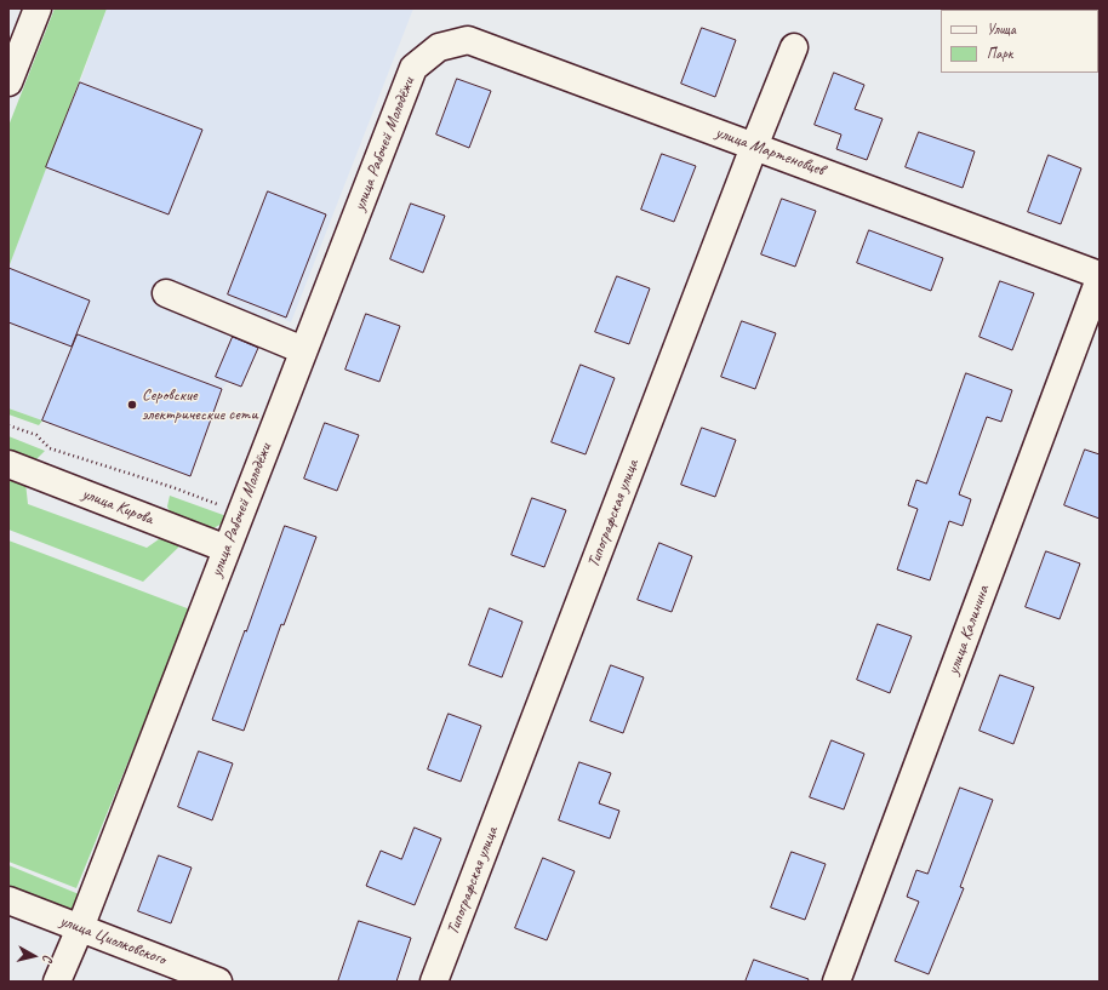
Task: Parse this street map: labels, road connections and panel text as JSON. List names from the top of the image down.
{
  "streets": {
    "street": [
      "улица Рабочей Молодёжи",
      "улица Мартеновцев",
      "улица Кирова",
      "Типографская улица",
      "улица Калинина",
      "улица Циолковского"
    ]
  },
  "crossings": [
    ["улица Рабочей Молодёжи", "улица Мартеновцев"],
    ["улица Рабочей Молодёжи", "улица Кирова"],
    ["улица Рабочей Молодёжи", "улица Циолковского"],
    ["улица Мартеновцев", "Типографская улица"],
    ["улица Мартеновцев", "улица Калинина"]
  ],
  "places": ["Серовские электрические сети"],
  "legend": ["Улица", "Парк"],
  "north": "right"
}
